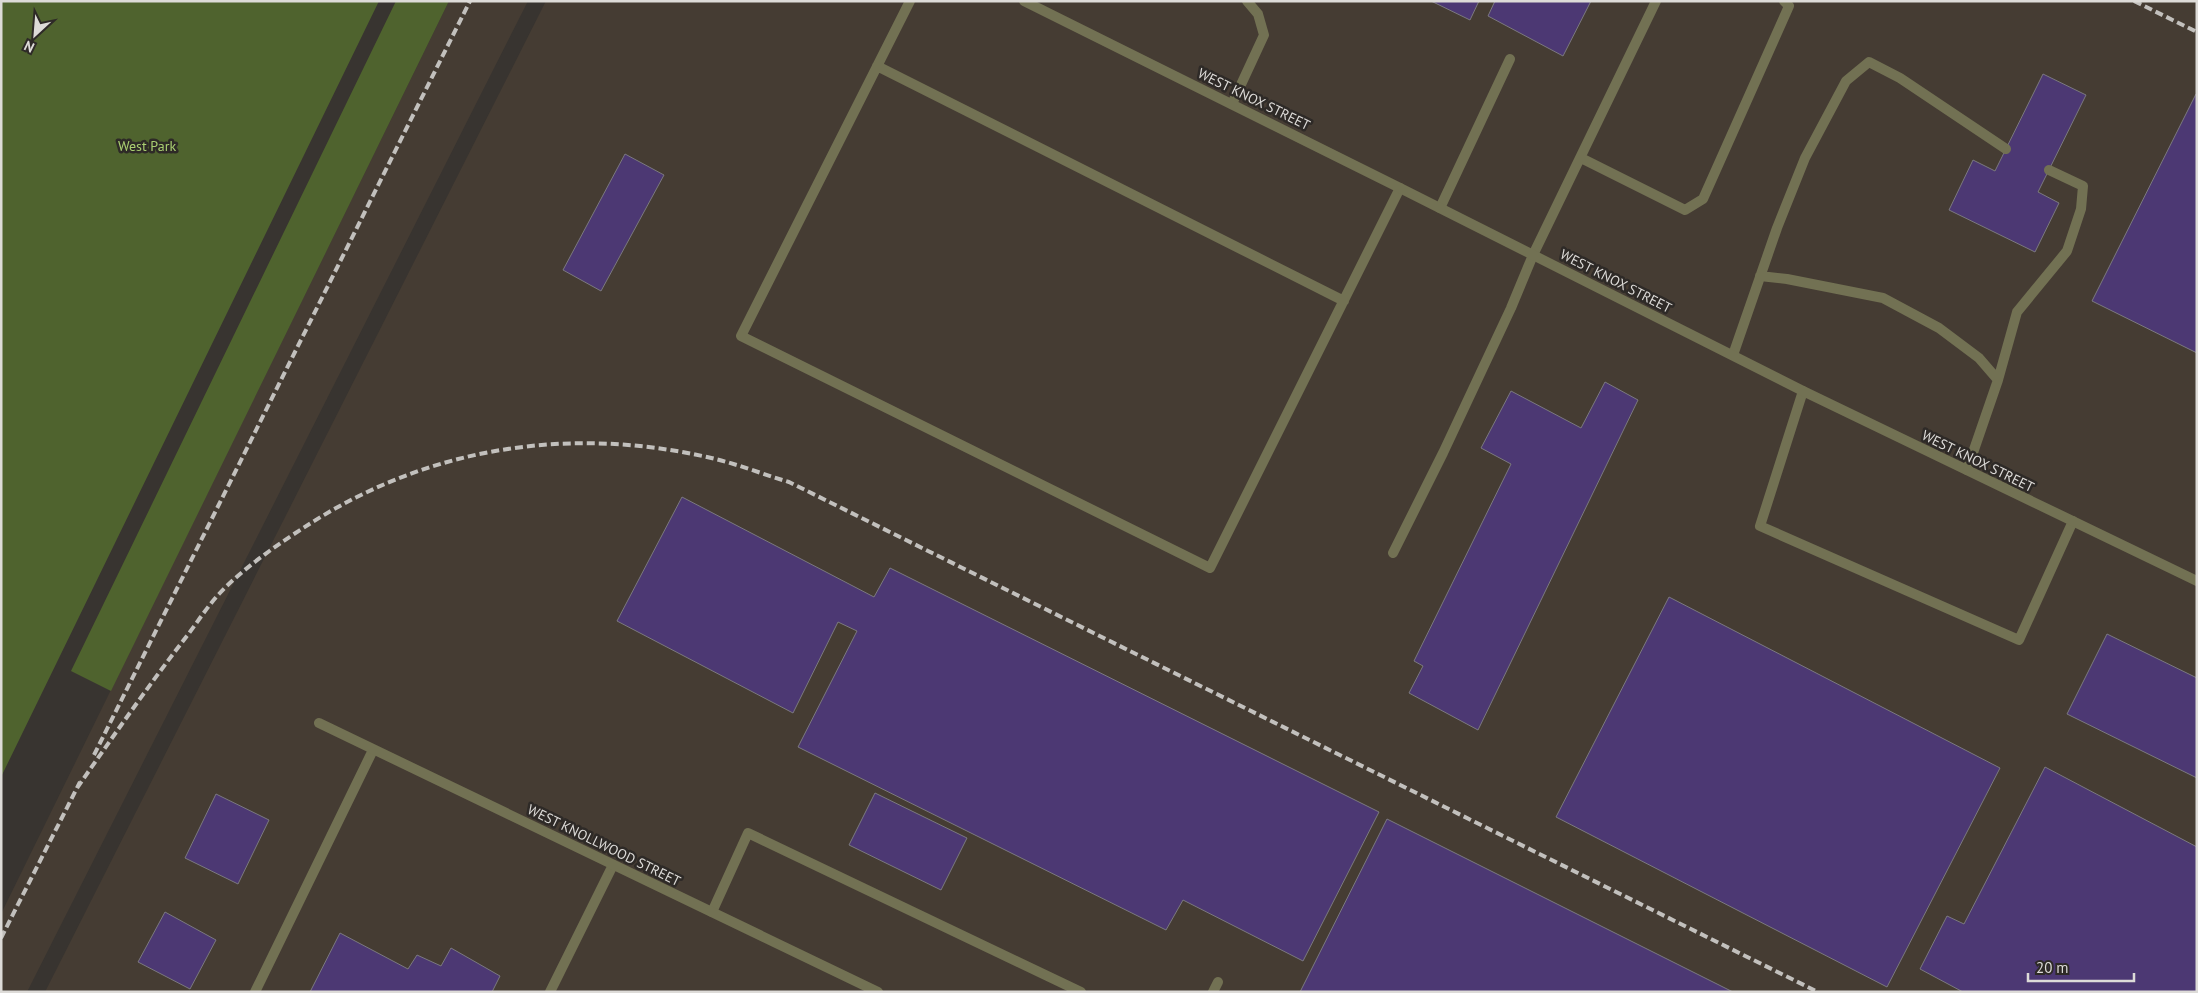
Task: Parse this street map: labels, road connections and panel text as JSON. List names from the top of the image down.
{
  "streets": {
    "street": ["WEST KNOX STREET", "WEST KNOLLWOOD STREET"]
  },
  "parks": ["West Park"],
  "scale_bar": "20 m",
  "north": "bottom left"
}
